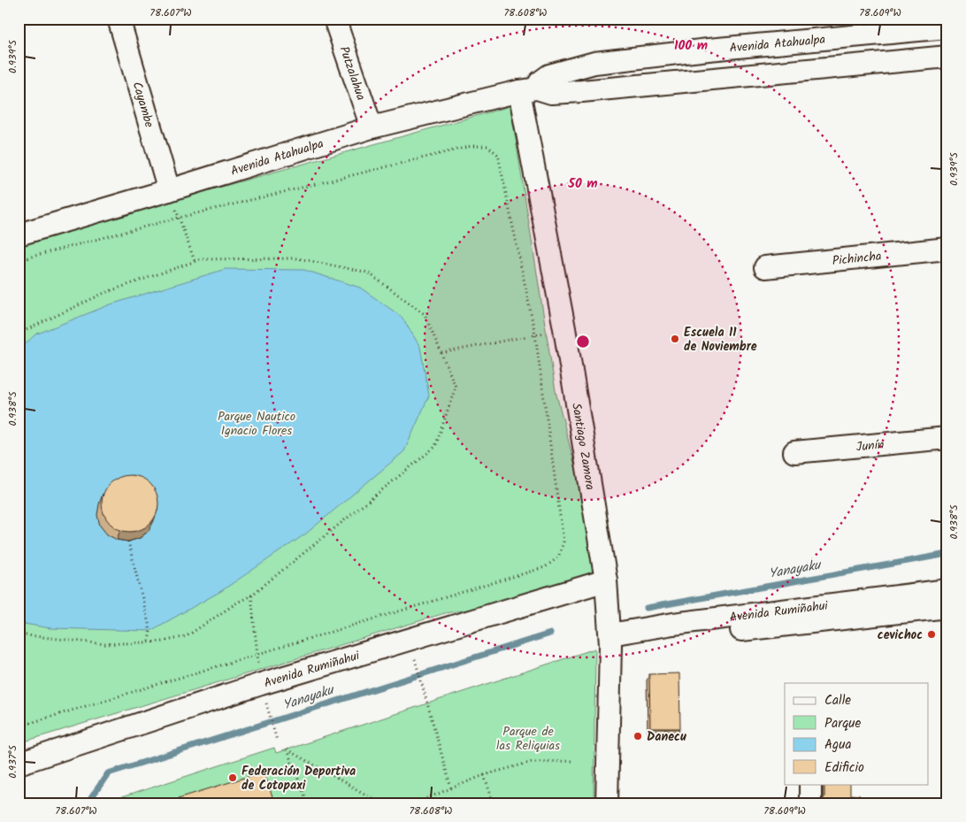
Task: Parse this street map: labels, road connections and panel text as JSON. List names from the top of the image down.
{
  "streets": {
    "street": [
      "Avenida Atahualpa",
      "Putzalahua",
      "Cayambe",
      "Pichincha",
      "Santiago Zamora",
      "Junín",
      "Avenida Rumiñahui"
    ]
  },
  "crossings": [
    ["Avenida Atahualpa", "Putzalahua"],
    ["Avenida Atahualpa", "Cayambe"],
    ["Avenida Atahualpa", "Santiago Zamora"],
    ["Santiago Zamora", "Avenida Rumiñahui"]
  ],
  "water": ["Yanayaku"],
  "parks": ["Parque Nautico Ignacio Flores", "Parque de las Reliquias"],
  "places": [
    "Escuela 11 de Noviembre",
    "cevichoc",
    "Danecu",
    "Federación Deportiva de Cotopaxi"
  ],
  "legend": [
    "Calle",
    "Parque",
    "Agua",
    "Edificio"
  ],
  "coordinates": [
    "78.607°W",
    "78.608°W",
    "78.609°W",
    "0.939°S",
    "0.938°S",
    "0.937°S"
  ],
  "rings": ["100 m", "50 m"]
}
